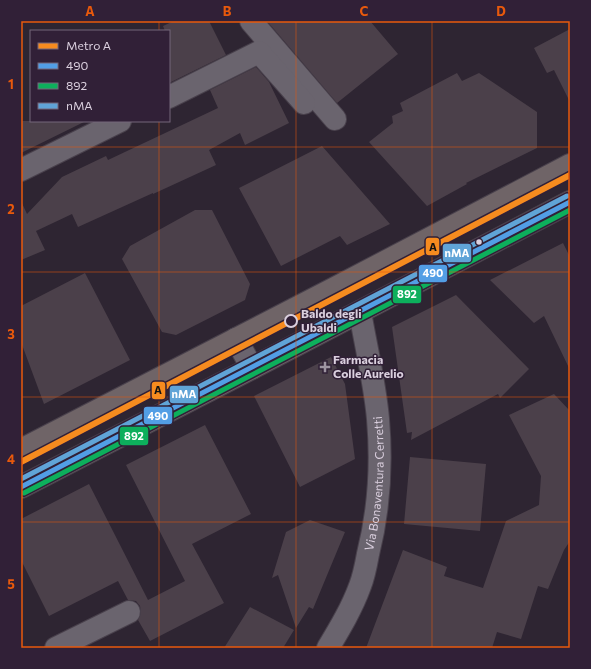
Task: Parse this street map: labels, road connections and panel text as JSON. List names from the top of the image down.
{
  "streets": {
    "street": ["Via Bonaventura Cerretti"]
  },
  "places": {
    "other": ["Baldo degli Ubaldi"],
    "health": ["Farmacia Colle Aurelio"]
  },
  "lines": [
    "metro line A",
    "transit line nMA",
    "transit line 490",
    "transit line 892"
  ],
  "legend": [
    "Metro A",
    "490",
    "892",
    "nMA"
  ],
  "grid": {
    "columns": [
      "A",
      "B",
      "C",
      "D"
    ],
    "rows": [
      "1",
      "2",
      "3",
      "4",
      "5"
    ]
  }
}
